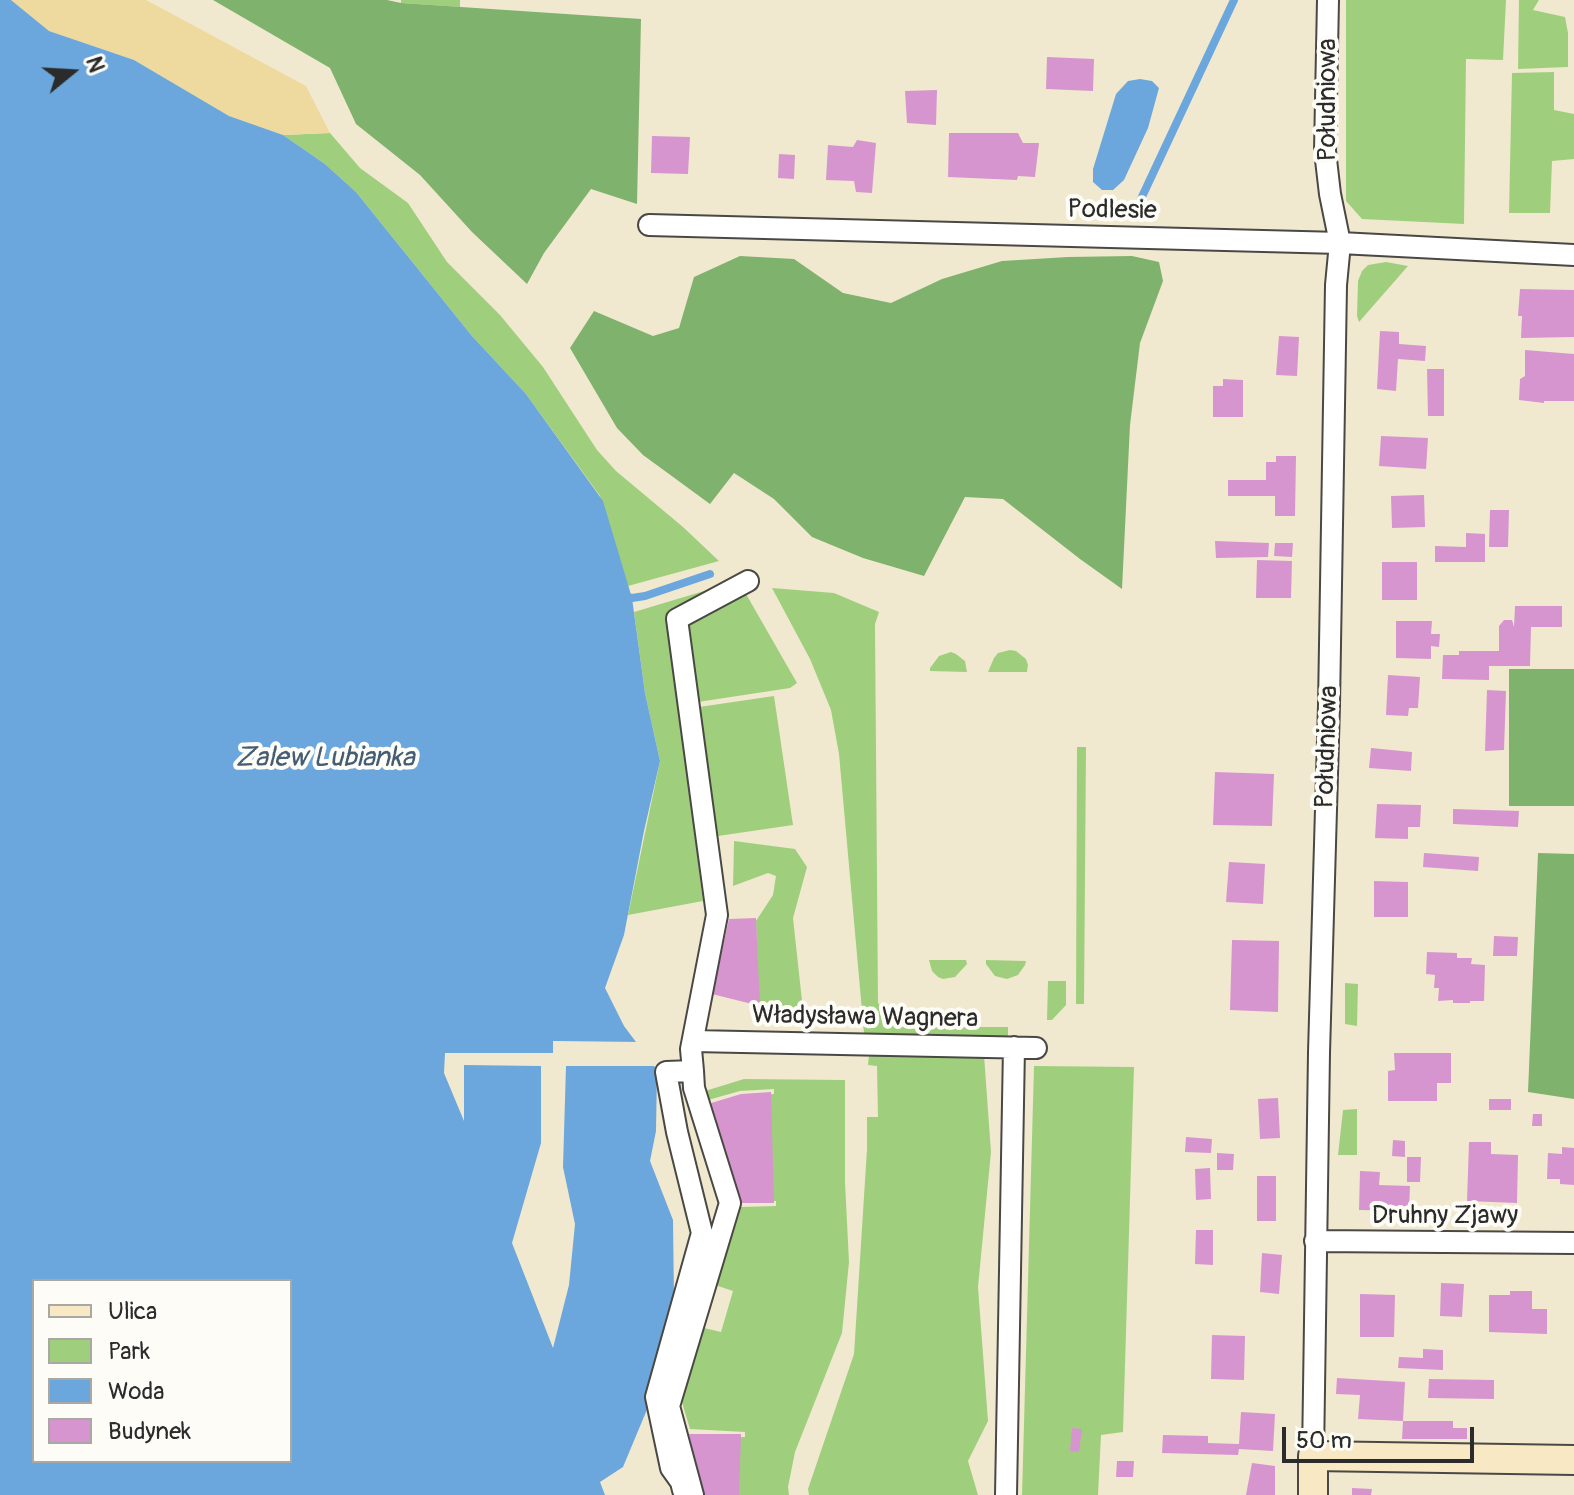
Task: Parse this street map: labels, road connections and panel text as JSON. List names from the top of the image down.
{
  "streets": {
    "street": [
      "Południowa",
      "Podlesie",
      "Władysława Wagnera",
      "Druhny Zjawy"
    ]
  },
  "crossings": [
    ["Południowa", "Podlesie"],
    ["Południowa", "Druhny Zjawy"]
  ],
  "water": ["Zalew Lubianka"],
  "legend": [
    "Ulica",
    "Park",
    "Woda",
    "Budynek"
  ],
  "scale_bar": "50 m",
  "north": "right"
}
